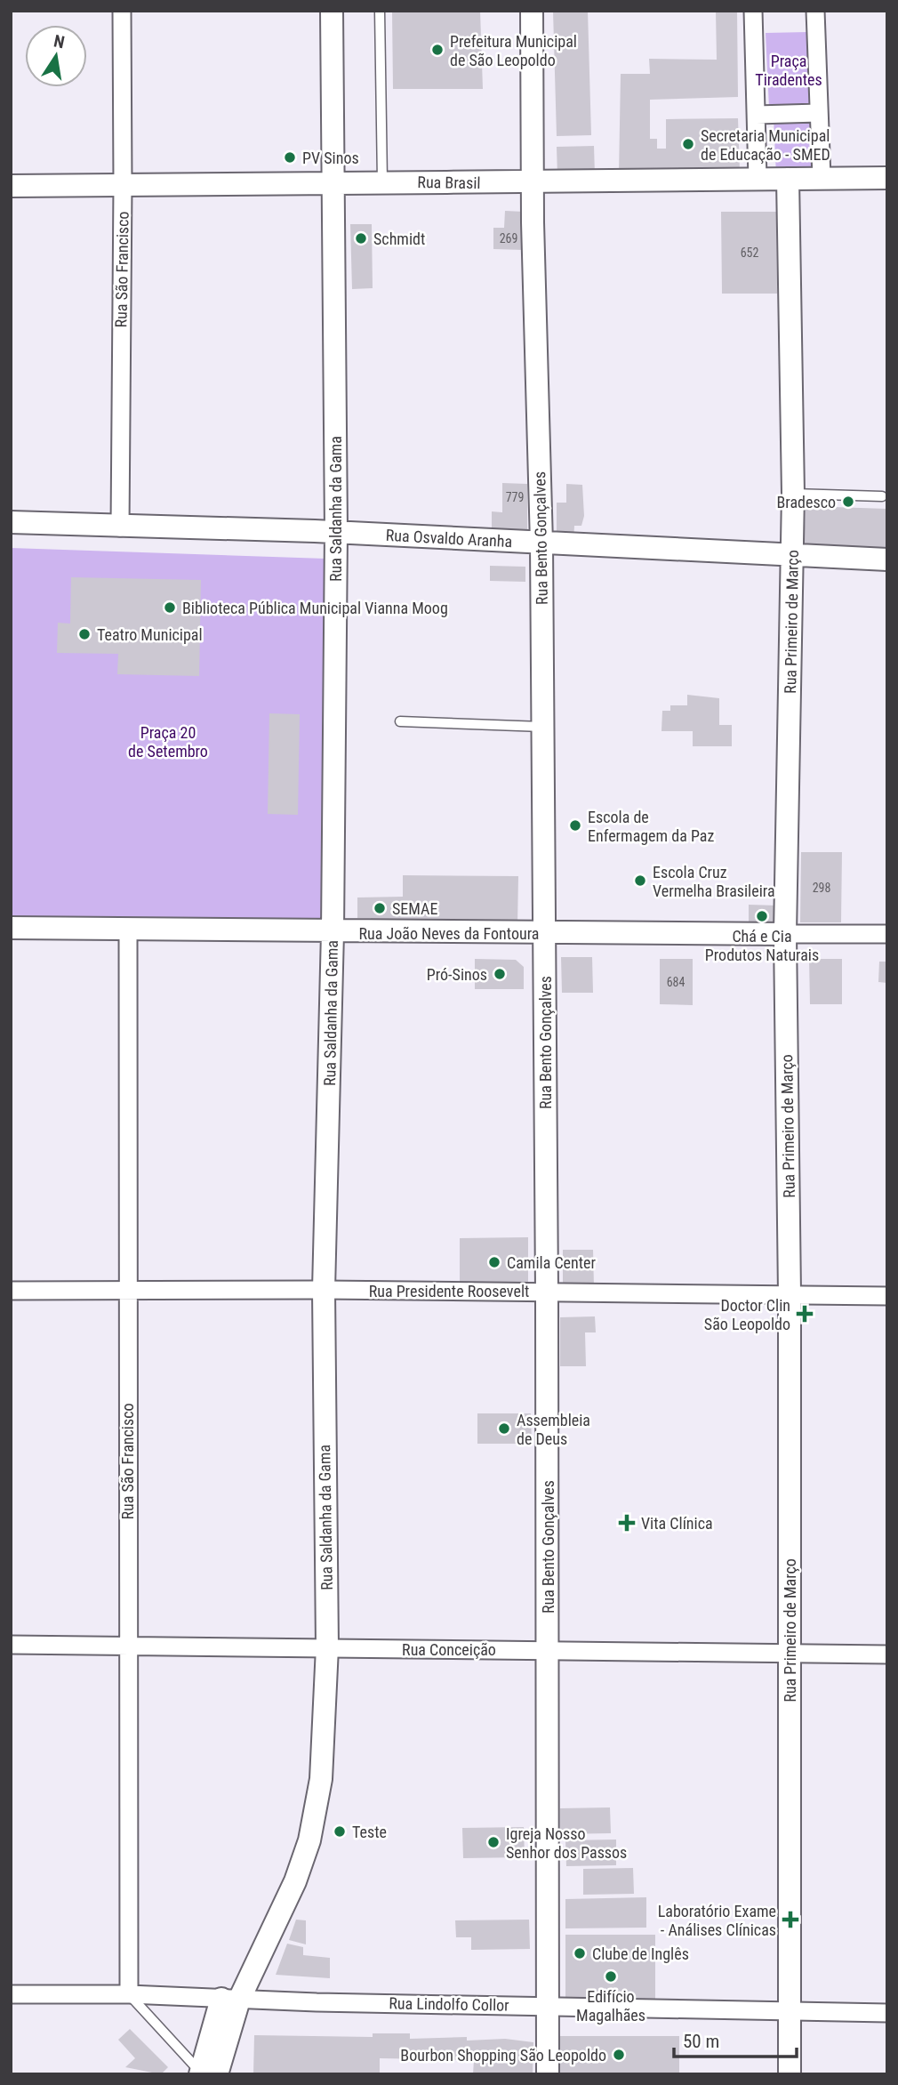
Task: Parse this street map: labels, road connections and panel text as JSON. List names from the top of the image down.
{
  "streets": {
    "street": [
      "Rua Brasil",
      "Rua São Francisco",
      "Rua Saldanha da Gama",
      "Rua Osvaldo Aranha",
      "Rua Bento Gonçalves",
      "Rua Primeiro de Março",
      "Rua João Neves da Fontoura",
      "Rua Presidente Roosevelt",
      "Rua Conceição",
      "Rua Lindolfo Collor"
    ]
  },
  "crossings": [
    ["Rua Brasil", "Rua São Francisco"],
    ["Rua Brasil", "Rua Saldanha da Gama"],
    ["Rua Brasil", "Rua Bento Gonçalves"],
    ["Rua Brasil", "Rua Primeiro de Março"],
    ["Rua São Francisco", "Rua Osvaldo Aranha"],
    ["Rua São Francisco", "Rua João Neves da Fontoura"],
    ["Rua São Francisco", "Rua Presidente Roosevelt"],
    ["Rua São Francisco", "Rua Conceição"],
    ["Rua São Francisco", "Rua Lindolfo Collor"],
    ["Rua Saldanha da Gama", "Rua Osvaldo Aranha"],
    ["Rua Saldanha da Gama", "Rua João Neves da Fontoura"],
    ["Rua Saldanha da Gama", "Rua Presidente Roosevelt"],
    ["Rua Saldanha da Gama", "Rua Conceição"],
    ["Rua Saldanha da Gama", "Rua Lindolfo Collor"],
    ["Rua Osvaldo Aranha", "Rua Bento Gonçalves"],
    ["Rua Osvaldo Aranha", "Rua Primeiro de Março"],
    ["Rua Bento Gonçalves", "Rua João Neves da Fontoura"],
    ["Rua Bento Gonçalves", "Rua Presidente Roosevelt"],
    ["Rua Bento Gonçalves", "Rua Conceição"],
    ["Rua Bento Gonçalves", "Rua Lindolfo Collor"],
    ["Rua Primeiro de Março", "Rua João Neves da Fontoura"],
    ["Rua Primeiro de Março", "Rua Presidente Roosevelt"],
    ["Rua Primeiro de Março", "Rua Conceição"],
    ["Rua Primeiro de Março", "Rua Lindolfo Collor"]
  ],
  "parks": ["Praça Tiradentes", "Praça 20 de Setembro"],
  "places": {
    "other": [
      "Prefeitura Municipal de São Leopoldo",
      "Secretaria Municipal de Educação - SMED",
      "PV Sinos",
      "Schmidt",
      "Bradesco",
      "Biblioteca Pública Municipal Vianna Moog",
      "Teatro Municipal",
      "Escola de Enfermagem da Paz",
      "Escola Cruz Vermelha Brasileira",
      "SEMAE",
      "Chá e Cia Produtos Naturais",
      "Pró-Sinos",
      "Camila Center",
      "Assembleia de Deus",
      "Teste",
      "Igreja Nosso Senhor dos Passos",
      "Clube de Inglês",
      "Edifício Magalhães",
      "Bourbon Shopping São Leopoldo"
    ],
    "health": ["Doctor Clin São Leopoldo", "Vita Clínica", "Laboratório Exame - Análises Clínicas"]
  },
  "house_numbers": [
    "269",
    "652",
    "779",
    "298",
    "684"
  ],
  "scale_bar": "50 m",
  "north": "top"
}
